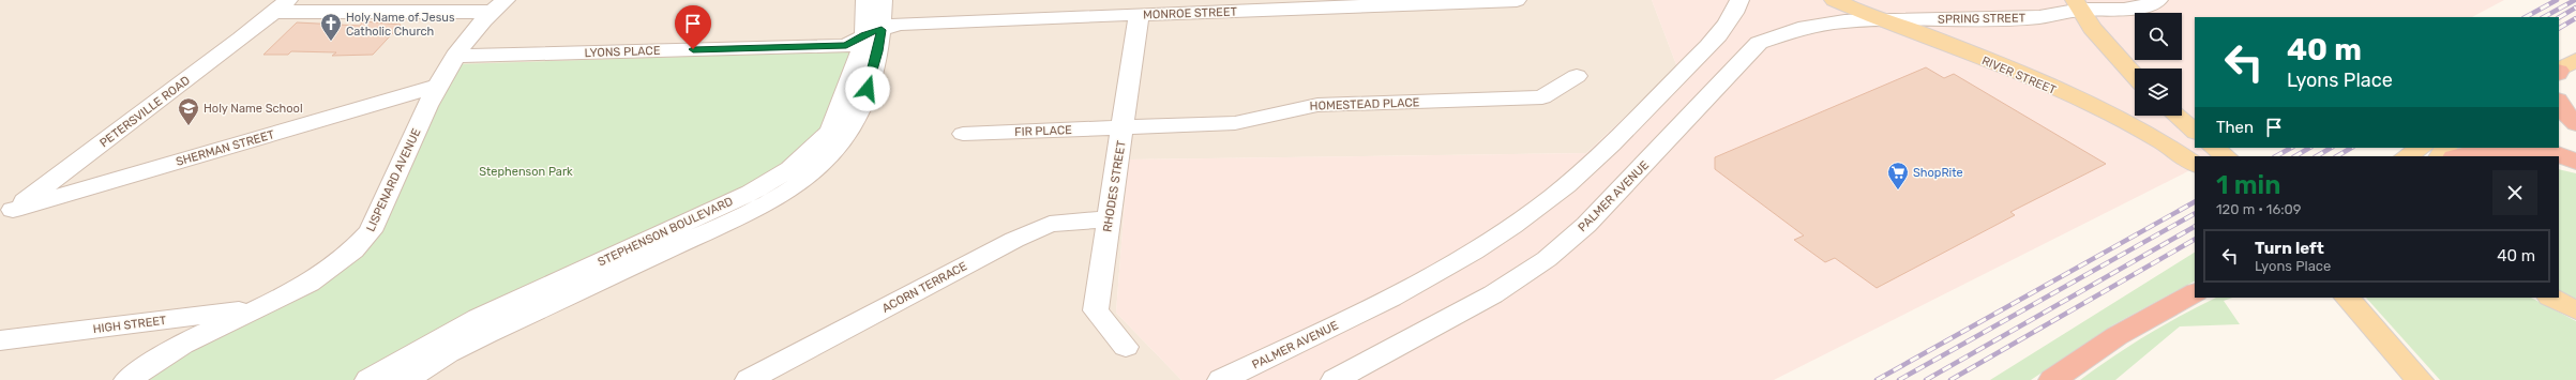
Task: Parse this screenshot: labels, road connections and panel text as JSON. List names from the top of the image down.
{
  "streets": {
    "main road": ["RIVER STREET"],
    "street": [
      "MONROE STREET",
      "SPRING STREET",
      "LYONS PLACE",
      "HOMESTEAD PLACE",
      "PETERSVILLE ROAD",
      "FIR PLACE",
      "SHERMAN STREET",
      "LISPENARD AVENUE",
      "RHODES STREET",
      "PALMER AVENUE",
      "STEPHENSON BOULEVARD",
      "ACORN TERRACE",
      "HIGH STREET"
    ]
  },
  "crossings": [
    ["MONROE STREET", "LYONS PLACE"],
    ["MONROE STREET", "RHODES STREET"],
    ["MONROE STREET", "STEPHENSON BOULEVARD"],
    ["SPRING STREET", "RIVER STREET"],
    ["SPRING STREET", "PALMER AVENUE"],
    ["LYONS PLACE", "LISPENARD AVENUE"],
    ["LYONS PLACE", "STEPHENSON BOULEVARD"],
    ["RIVER STREET", "PALMER AVENUE"],
    ["HOMESTEAD PLACE", "FIR PLACE"],
    ["HOMESTEAD PLACE", "RHODES STREET"],
    ["PETERSVILLE ROAD", "SHERMAN STREET"],
    ["FIR PLACE", "RHODES STREET"],
    ["SHERMAN STREET", "LISPENARD AVENUE"],
    ["LISPENARD AVENUE", "HIGH STREET"],
    ["RHODES STREET", "ACORN TERRACE"]
  ],
  "parks": ["Stephenson Park"],
  "places": {
    "church": ["Holy Name of Jesus Catholic Church"],
    "school or university": ["Holy Name School"],
    "supermarket": ["ShopRite"]
  },
  "page": {
    "turn": ["40 m", "Lyons Place"],
    "then": "Then",
    "heading": ["1 min", "120 m · 16:09"],
    "list": [
      {
        "name": "Turn left",
        "note": "Lyons Place",
        "value": "40 m"
      }
    ]
  }
}
